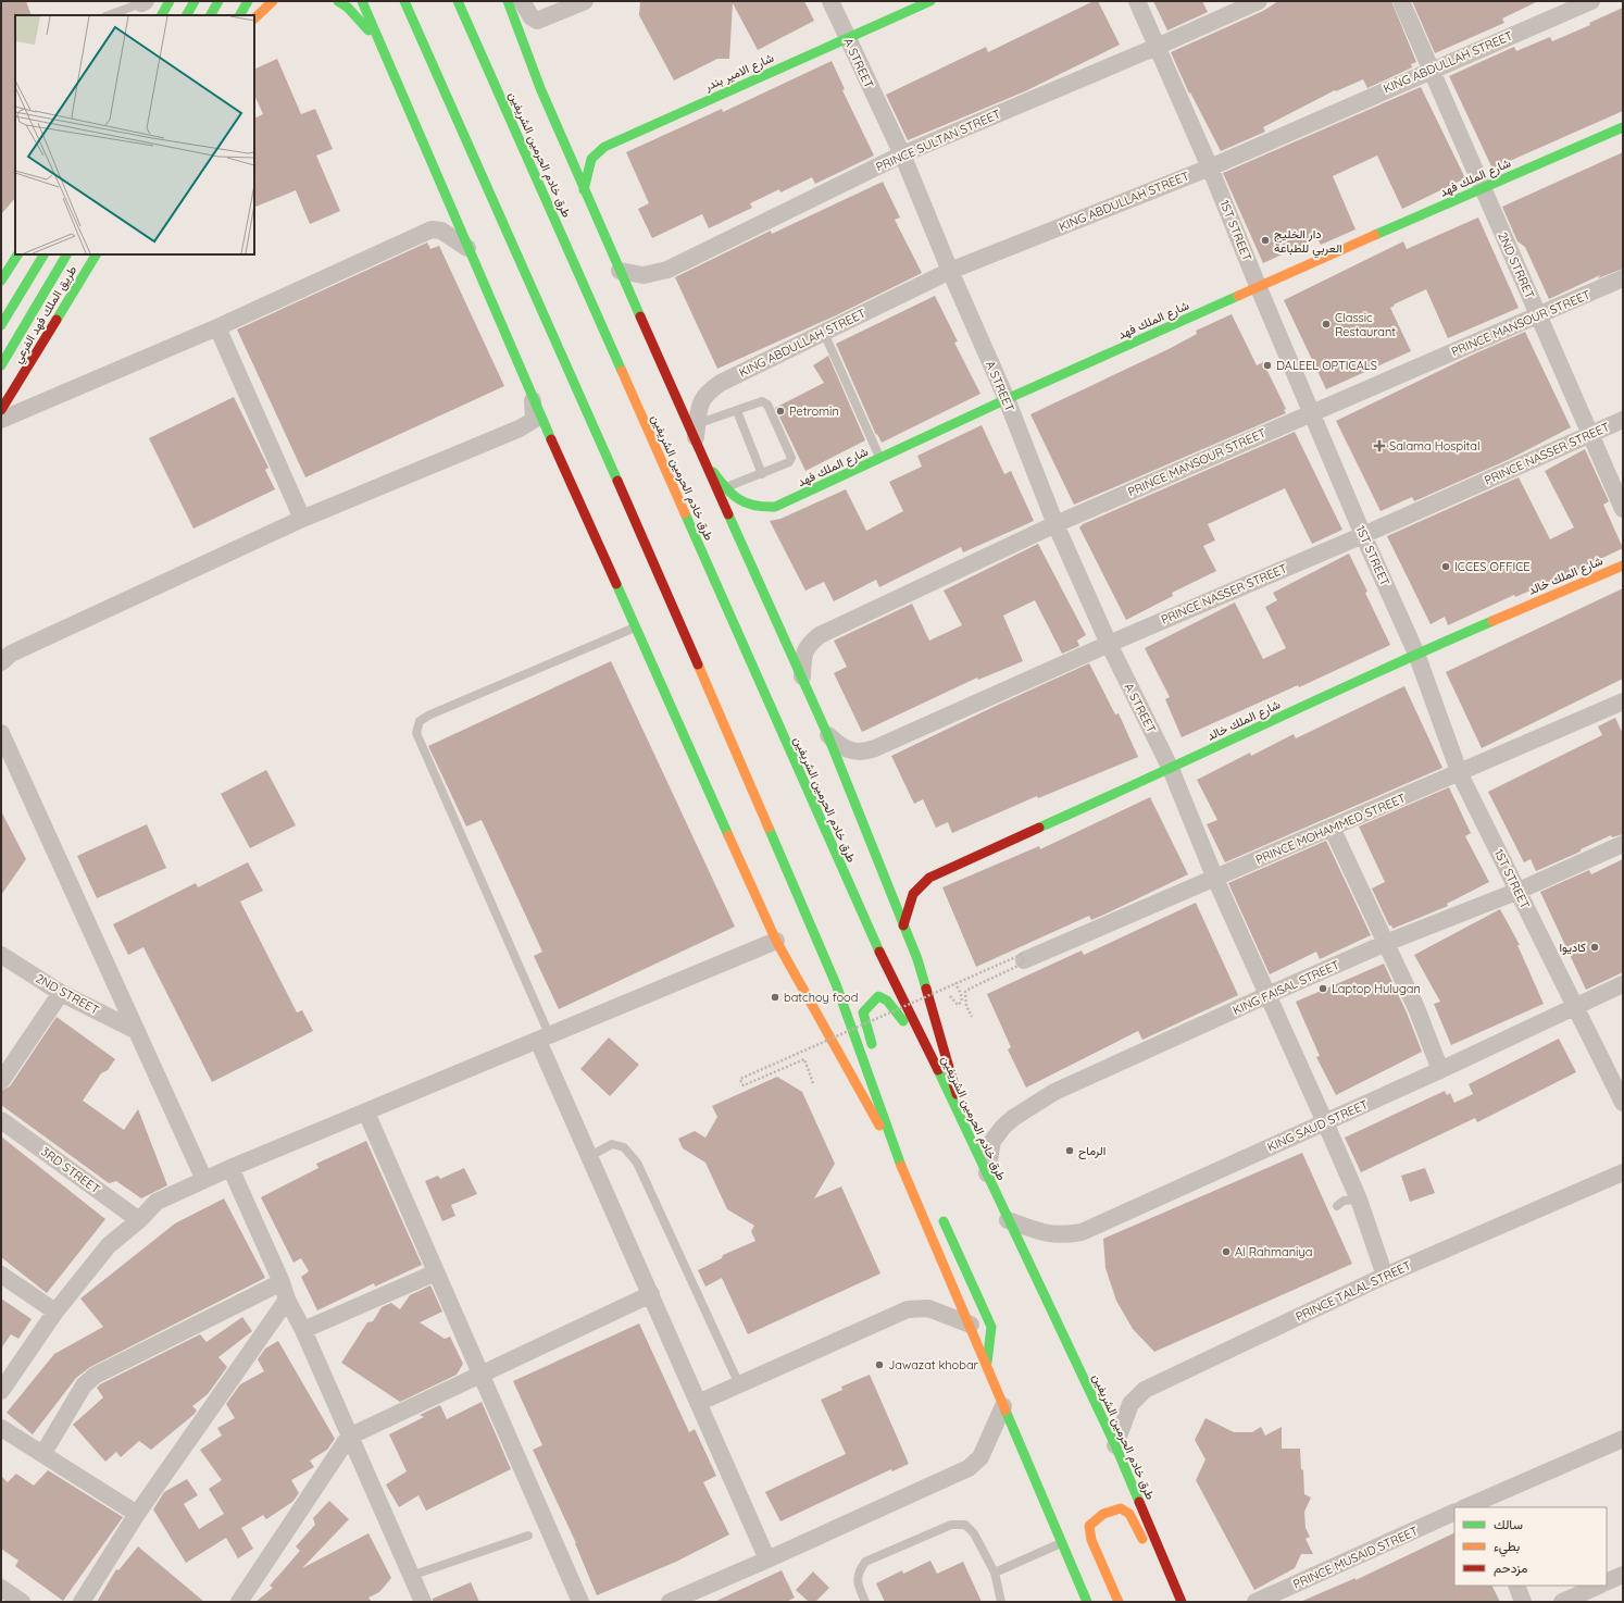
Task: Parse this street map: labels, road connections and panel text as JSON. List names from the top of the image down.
{
  "streets": {
    "main road": [
      "شارع الامير بندر",
      "طرق خادم الحرمين الشريفين",
      "شارع الملك فهد",
      "طريق الملك فهد الفرعي",
      "شارع الملك خالد"
    ],
    "street": [
      "KING ABDULLAH STREET",
      "A STREET",
      "PRINCE SULTAN STREET",
      "1ST STREET",
      "2ND STRRET",
      "PRINCE MANSOUR STREET",
      "PRINCE NASSER STREET",
      "PRINCE MOHAMMED STREET",
      "KING FAISAL STREET",
      "2ND STREET",
      "KING SAUD STREET",
      "3RD STREET",
      "PRINCE TALAL STREET",
      "PRINCE MUSAID STREET"
    ]
  },
  "crossings": [
    ["KING ABDULLAH STREET", "A STREET"],
    ["KING ABDULLAH STREET", "1ST STREET"],
    ["KING ABDULLAH STREET", "2ND STRRET"],
    ["A STREET", "شارع الامير بندر"],
    ["A STREET", "PRINCE SULTAN STREET"],
    ["A STREET", "شارع الملك فهد"],
    ["A STREET", "PRINCE MANSOUR STREET"],
    ["A STREET", "PRINCE NASSER STREET"],
    ["A STREET", "شارع الملك خالد"],
    ["A STREET", "PRINCE MOHAMMED STREET"],
    ["A STREET", "KING FAISAL STREET"],
    ["A STREET", "KING SAUD STREET"],
    ["A STREET", "PRINCE TALAL STREET"],
    ["PRINCE SULTAN STREET", "1ST STREET"],
    ["طرق خادم الحرمين الشريفين", "KING FAISAL STREET"],
    ["طرق خادم الحرمين الشريفين", "KING SAUD STREET"],
    ["طرق خادم الحرمين الشريفين", "PRINCE TALAL STREET"],
    ["شارع الملك فهد", "1ST STREET"],
    ["شارع الملك فهد", "2ND STRRET"],
    ["1ST STREET", "PRINCE MANSOUR STREET"],
    ["1ST STREET", "PRINCE NASSER STREET"],
    ["1ST STREET", "شارع الملك خالد"],
    ["1ST STREET", "PRINCE MOHAMMED STREET"],
    ["1ST STREET", "KING FAISAL STREET"],
    ["1ST STREET", "KING SAUD STREET"],
    ["2ND STRRET", "PRINCE MANSOUR STREET"],
    ["2ND STRRET", "PRINCE NASSER STREET"]
  ],
  "places": {
    "other": [
      "دار الخليج العربي للطباعة",
      "Classic Restaurant",
      "DALEEL OPTICALS",
      "Petromin",
      "ICCES OFFICE",
      "كاديوا",
      "Laptop Hulugan",
      "batchoy food",
      "الرماح",
      "Al Rahmaniya",
      "Jawazat khobar"
    ],
    "health": ["Salama Hospital"]
  },
  "legend": ["سالك", "بطيء", "مزدحم"]
}
